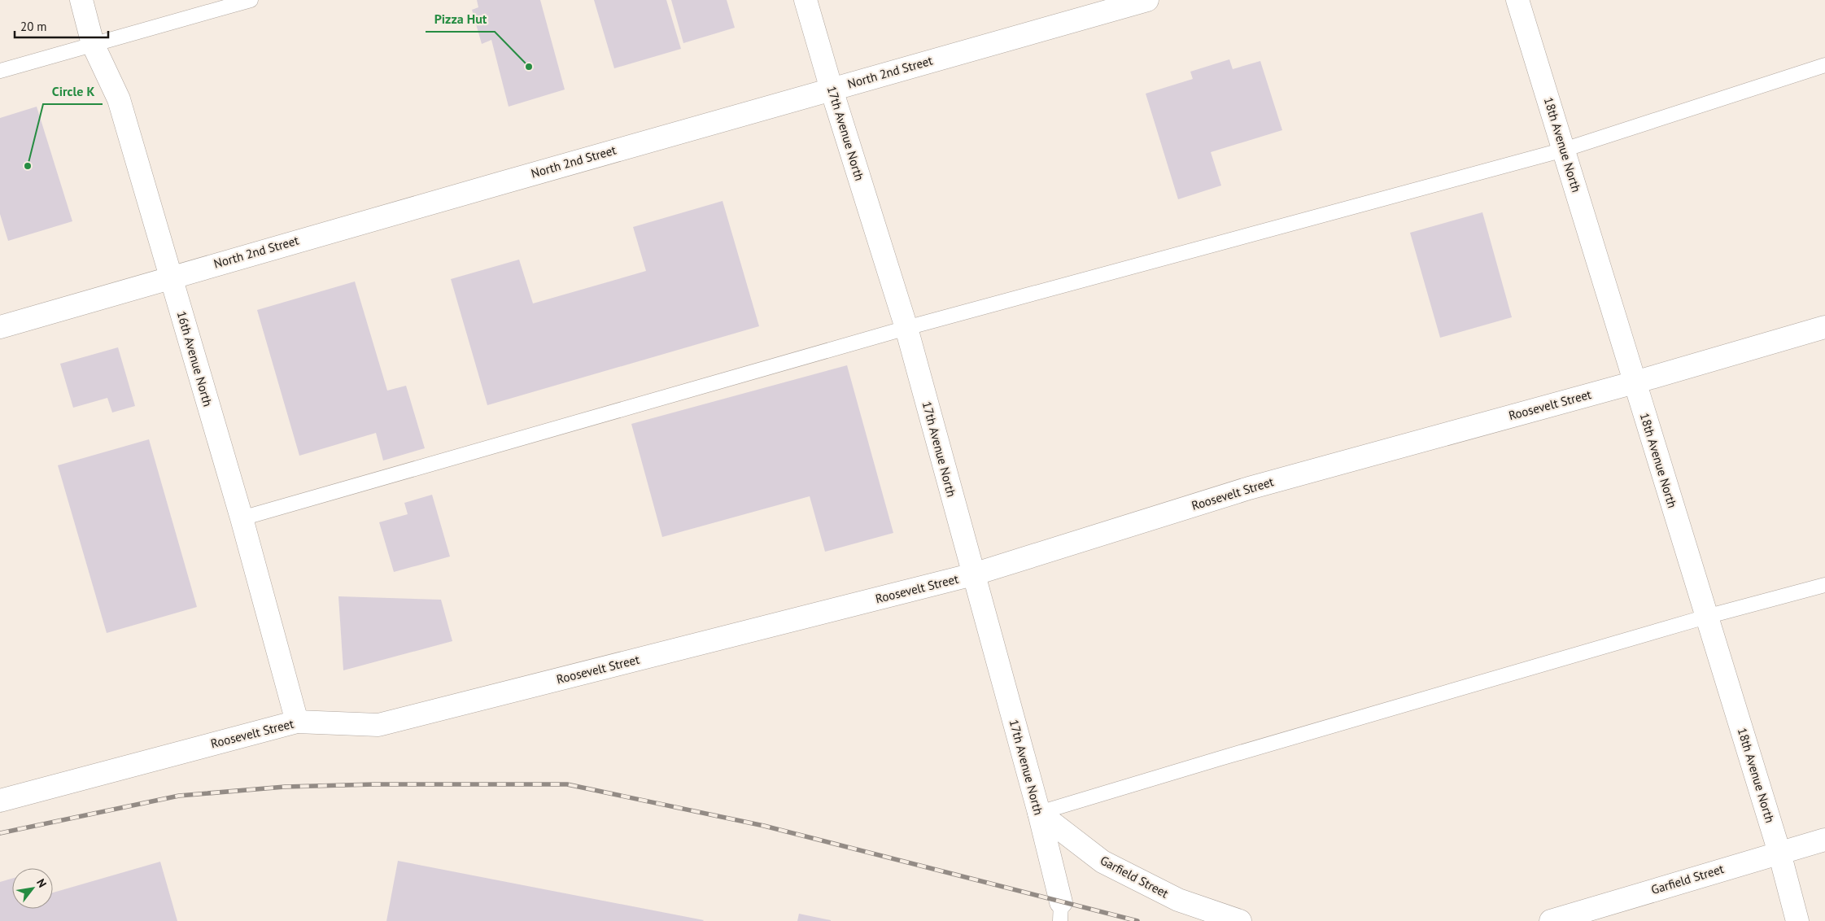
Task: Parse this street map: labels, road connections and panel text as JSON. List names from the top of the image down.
{
  "streets": {
    "street": [
      "North 2nd Street",
      "17th Avenue North",
      "18th Avenue North",
      "16th Avenue North",
      "Roosevelt Street",
      "Garfield Street"
    ]
  },
  "crossings": [
    ["North 2nd Street", "17th Avenue North"],
    ["North 2nd Street", "16th Avenue North"],
    ["17th Avenue North", "Roosevelt Street"],
    ["17th Avenue North", "Garfield Street"],
    ["18th Avenue North", "Roosevelt Street"],
    ["18th Avenue North", "Garfield Street"],
    ["16th Avenue North", "Roosevelt Street"]
  ],
  "places": ["Pizza Hut", "Circle K"],
  "scale_bar": "20 m",
  "north": "top right"
}
